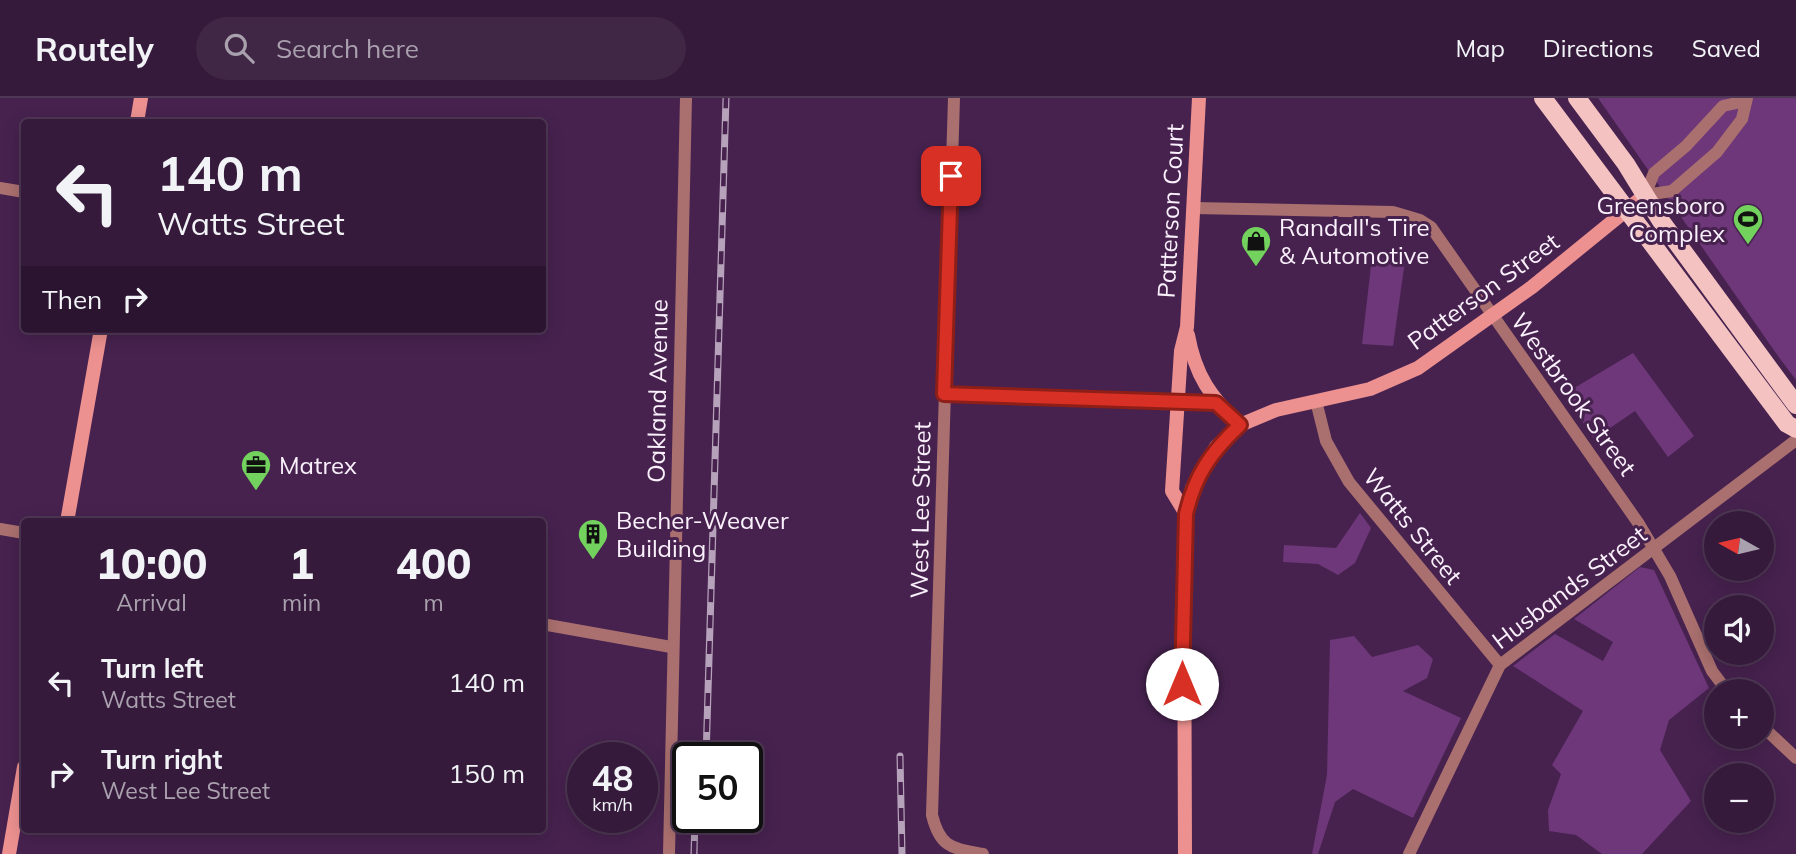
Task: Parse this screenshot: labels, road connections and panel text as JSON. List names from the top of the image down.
{
  "streets": {
    "main road": ["Patterson Court", "Patterson Street"],
    "street": [
      "Oakland Avenue",
      "Westbrook Street",
      "West Lee Street",
      "Watts Street",
      "Husbands Street"
    ]
  },
  "crossings": [
    ["Patterson Court", "Patterson Street"],
    ["Patterson Court", "Westbrook Street"],
    ["Patterson Street", "Westbrook Street"],
    ["Patterson Street", "Watts Street"],
    ["Westbrook Street", "Husbands Street"],
    ["Watts Street", "Husbands Street"]
  ],
  "places": {
    "sports": ["Greensboro Complex"],
    "shop": ["Randall's Tire & Automotive"],
    "office": ["Matrex"],
    "building": ["Becher-Weaver Building"]
  },
  "north": "left",
  "page": {
    "header": "Routely",
    "search": "Search here",
    "nav": ["Map", "Directions", "Saved"],
    "turn": ["140 m", "Watts Street"],
    "then": "Then",
    "map_buttons": ["+", "−"],
    "eta": [
      "10:00",
      "Arrival",
      "1",
      "min",
      "400",
      "m"
    ],
    "list": [
      {
        "name": "Turn left",
        "note": "Watts Street",
        "value": "140 m"
      },
      {
        "name": "Turn right",
        "note": "West Lee Street",
        "value": "150 m"
      }
    ],
    "speed": "48 km/h",
    "limit": "50"
  }
}
